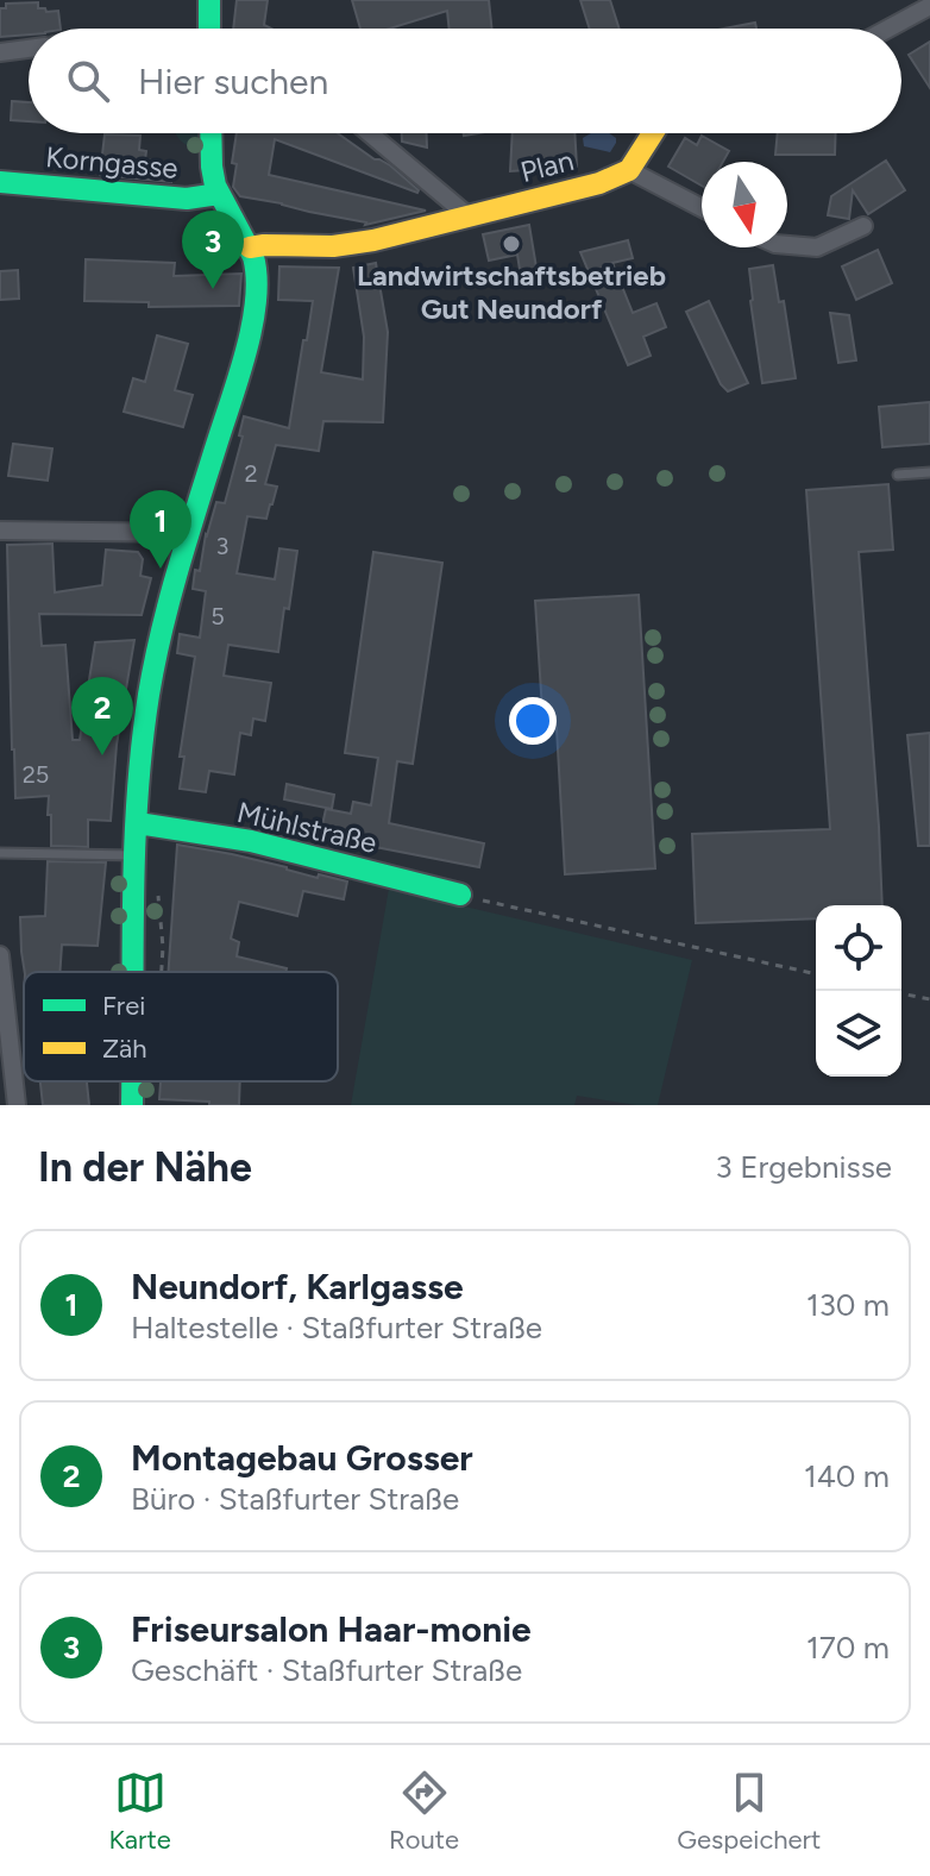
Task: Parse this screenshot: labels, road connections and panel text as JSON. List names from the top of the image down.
{
  "streets": {
    "main road": ["Korngasse", "Plan", "Mühlstraße"]
  },
  "places": ["Landwirtschaftsbetrieb Gut Neundorf"],
  "house_numbers": [
    "2",
    "3",
    "5",
    "25"
  ],
  "legend": ["Frei", "Zäh"],
  "north": "bottom",
  "page": {
    "search": "Hier suchen",
    "pins": ["3", "1", "2"],
    "heading": ["In der Nähe", "3 Ergebnisse"],
    "list": [
      {
        "mark": "1",
        "name": "Neundorf, Karlgasse",
        "note": "Haltestelle · Staßfurter Straße",
        "value": "130 m"
      },
      {
        "mark": "2",
        "name": "Montagebau Grosser",
        "note": "Büro · Staßfurter Straße",
        "value": "140 m"
      },
      {
        "mark": "3",
        "name": "Friseursalon Haar-monie",
        "note": "Geschäft · Staßfurter Straße",
        "value": "170 m"
      }
    ],
    "nav": ["Karte", "Route", "Gespeichert"]
  }
}
